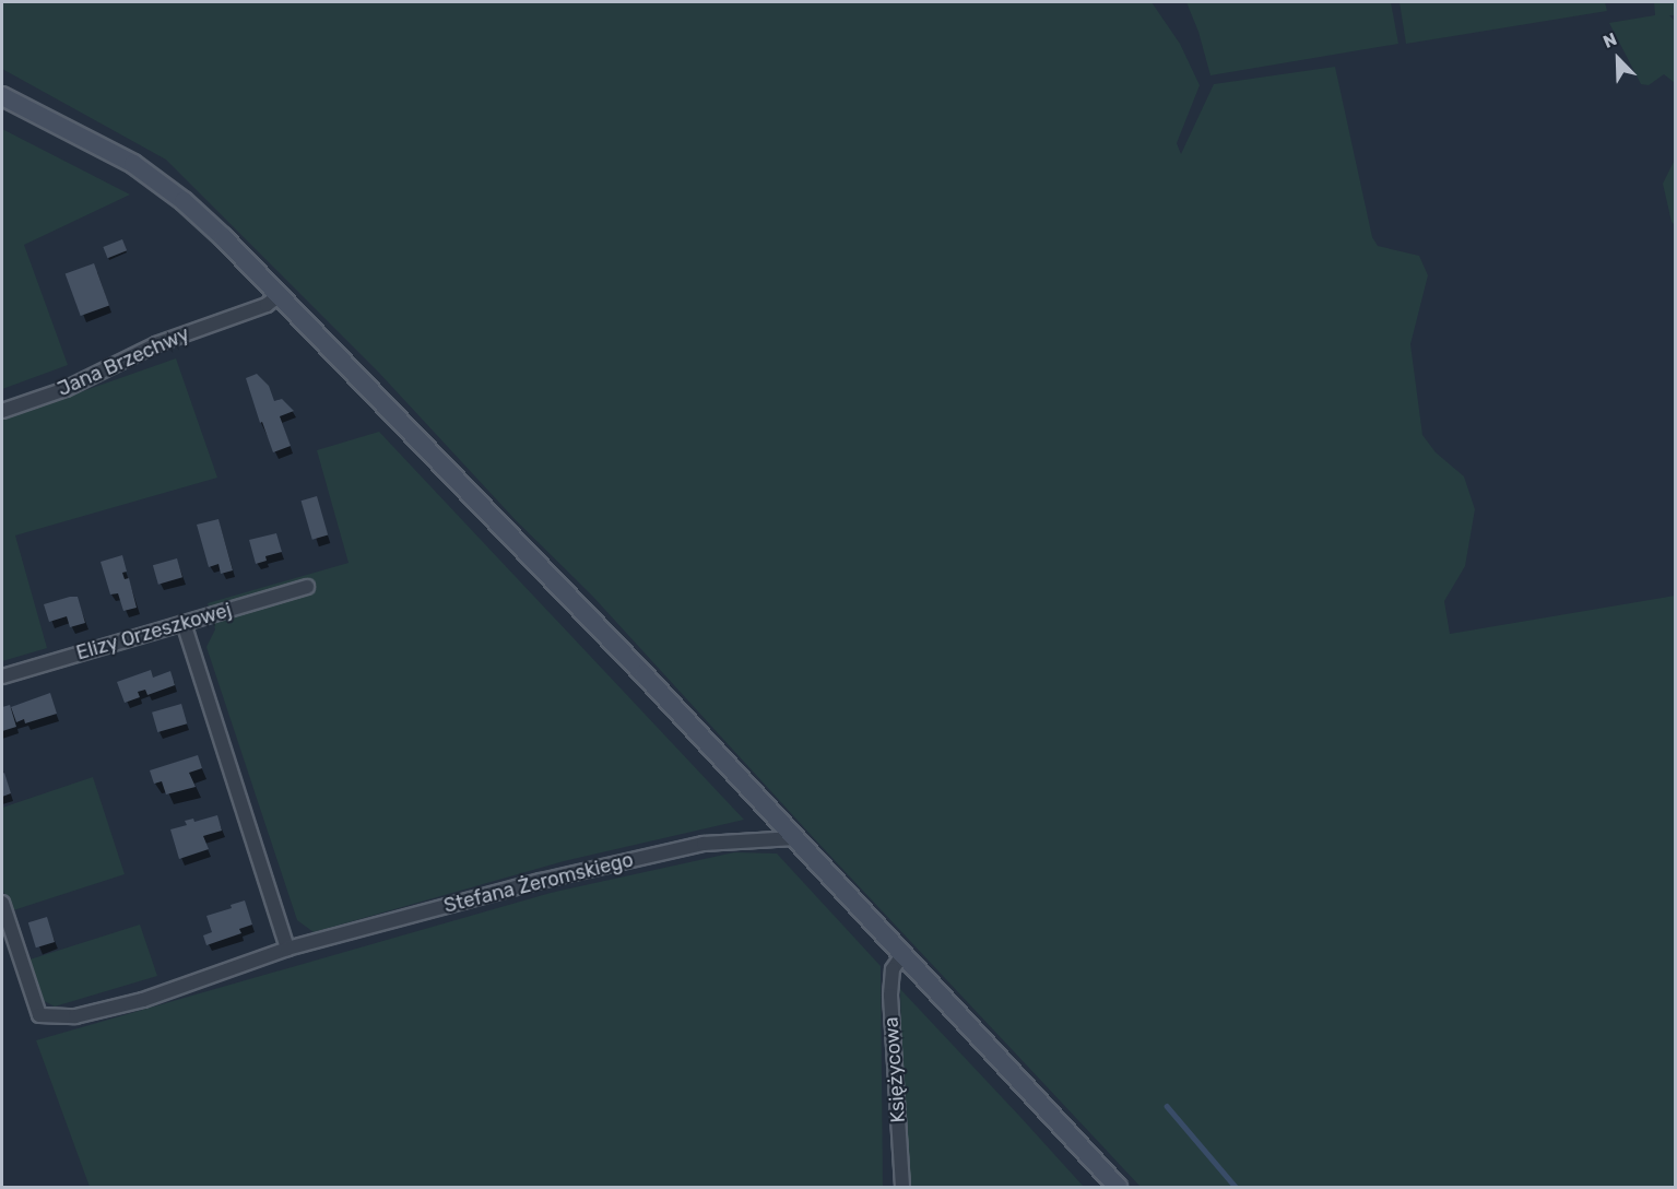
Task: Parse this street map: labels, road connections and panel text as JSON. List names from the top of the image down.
{
  "streets": {
    "street": [
      "Jana Brzechwy",
      "Elizy Orzeszkowej",
      "Stefana Żeromskiego",
      "Księżycowa"
    ]
  },
  "north": "top left"
}
